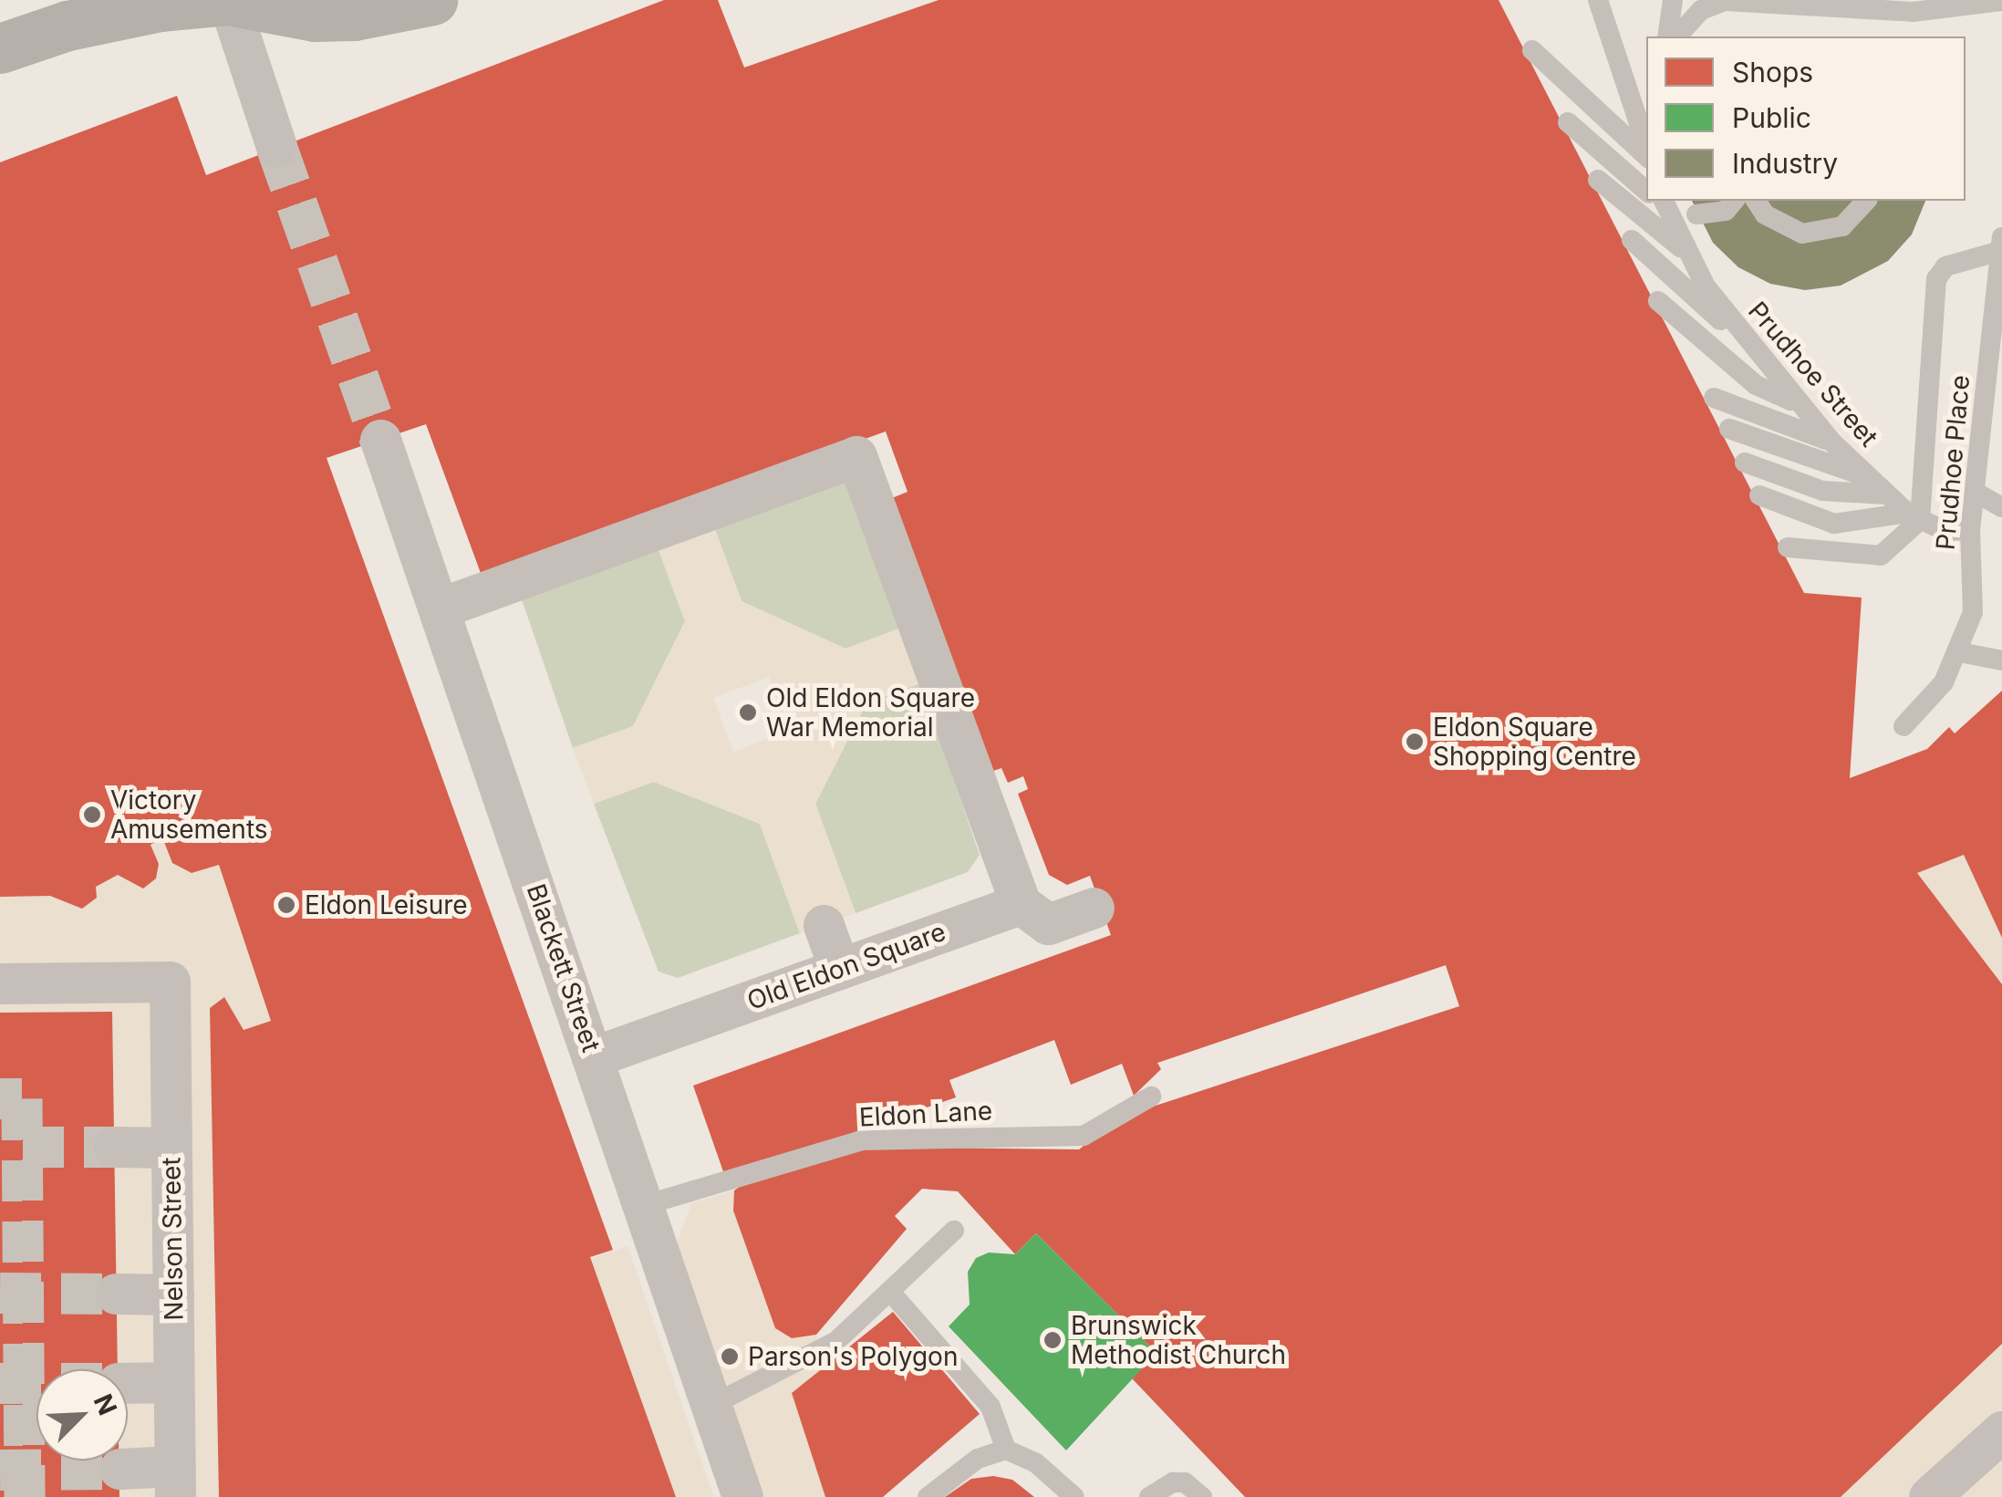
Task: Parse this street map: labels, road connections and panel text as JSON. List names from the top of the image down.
{
  "streets": {
    "street": ["Old Eldon Square", "Blackett Street", "Nelson Street"],
    "lane": ["Prudhoe Street", "Prudhoe Place", "Eldon Lane"]
  },
  "crossings": [
    ["Prudhoe Street", "Prudhoe Place"],
    ["Old Eldon Square", "Blackett Street"],
    ["Blackett Street", "Eldon Lane"]
  ],
  "places": [
    "Old Eldon Square War Memorial",
    "Eldon Square Shopping Centre",
    "Victory Amusements",
    "Eldon Leisure",
    "Brunswick Methodist Church",
    "Parson's Polygon"
  ],
  "legend": ["Shops", "Public", "Industry"],
  "north": "top right"
}
